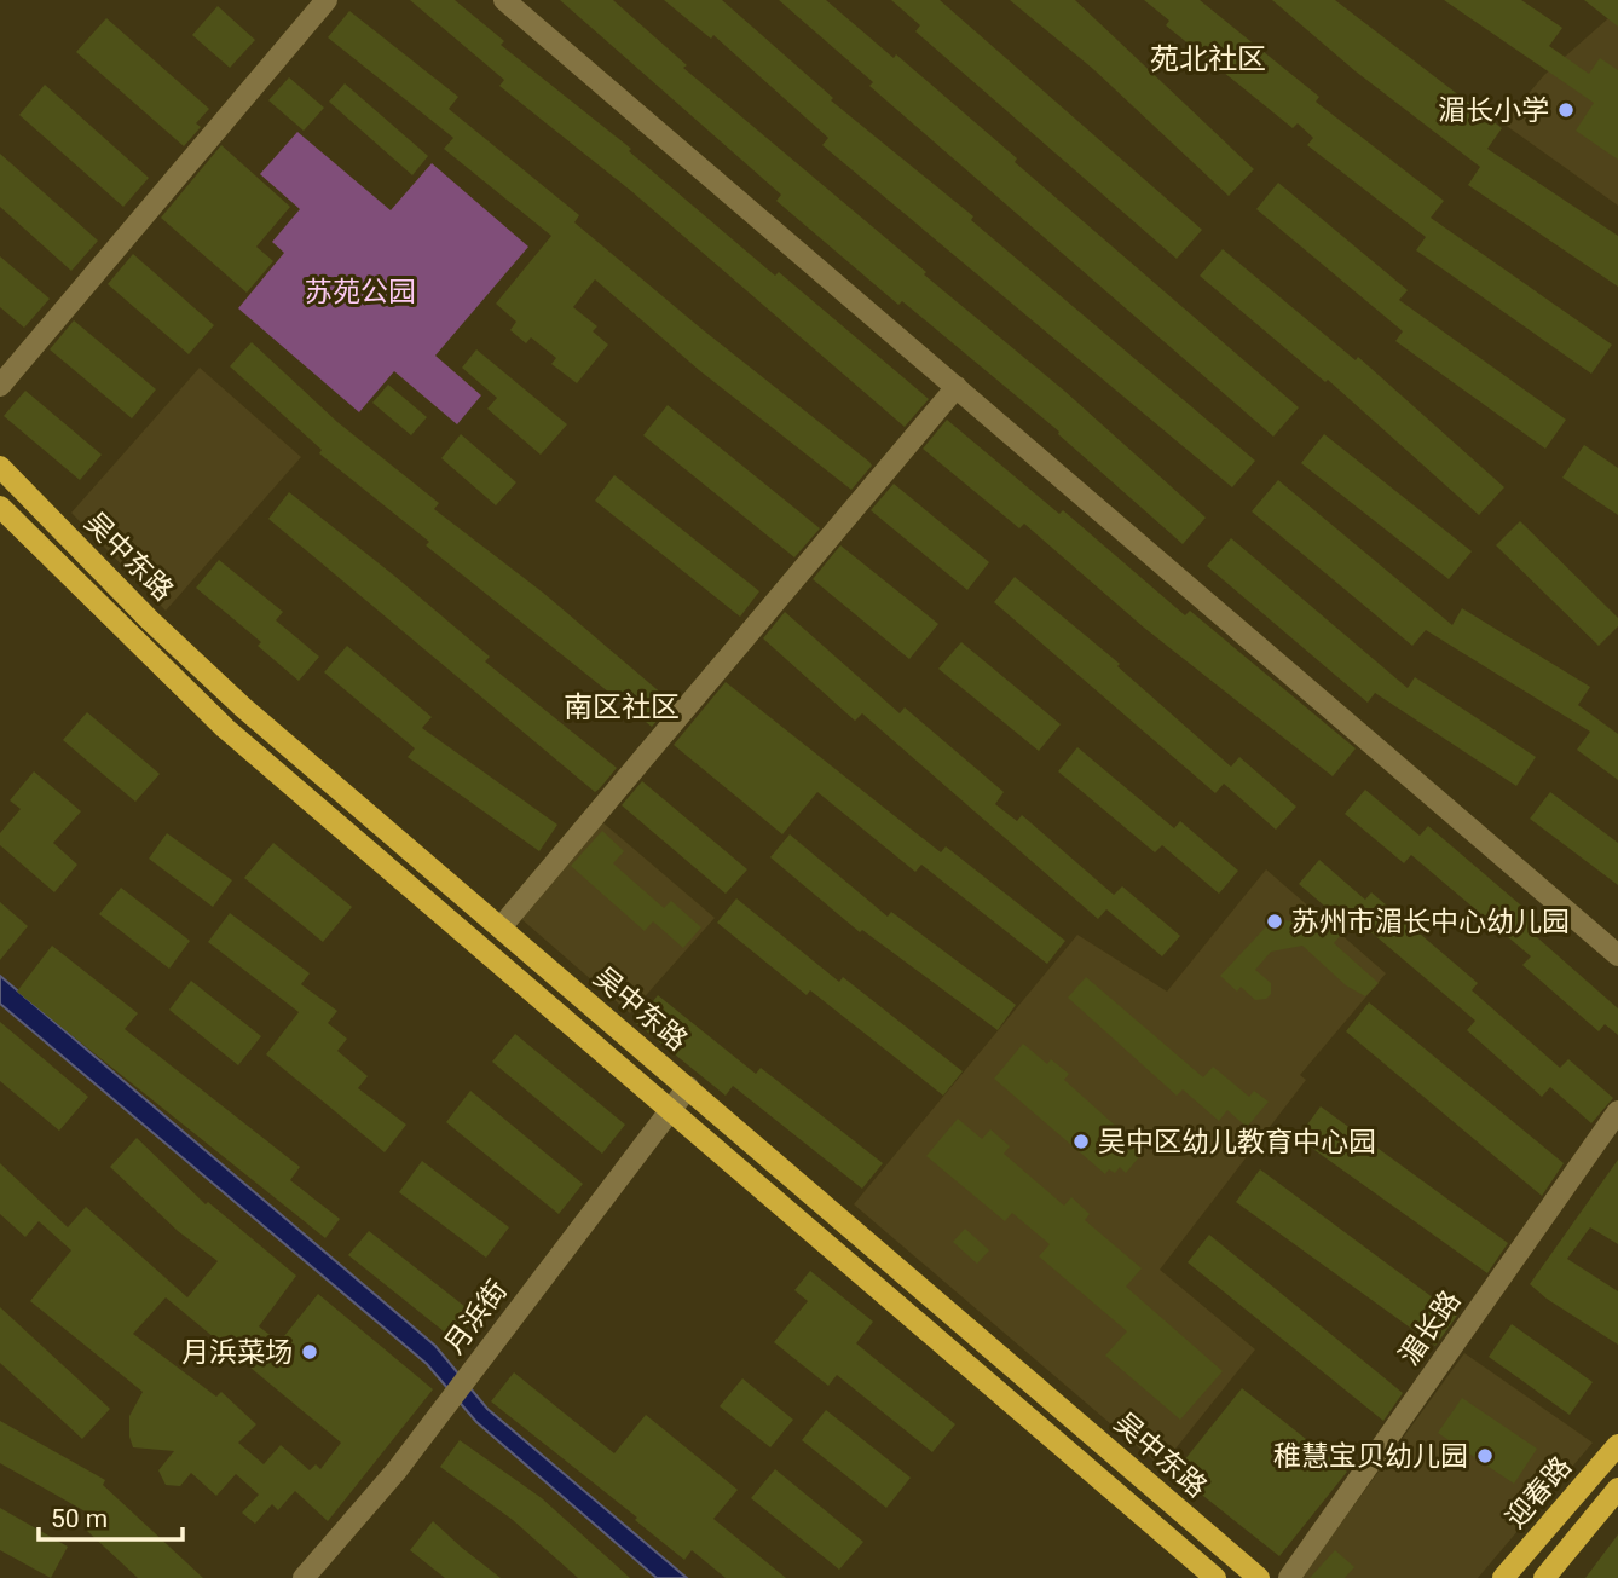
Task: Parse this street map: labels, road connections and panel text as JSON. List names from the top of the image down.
{
  "streets": {
    "main road": ["吴中东路", "迎春路"],
    "street": ["月浜街", "湄长路"]
  },
  "crossings": [
    ["吴中东路", "月浜街"]
  ],
  "districts": ["苑北社区", "南区社区"],
  "parks": ["苏苑公园"],
  "places": [
    "湄长小学",
    "苏州市湄长中心幼儿园",
    "吴中区幼儿教育中心园",
    "月浜菜场",
    "稚慧宝贝幼儿园"
  ],
  "scale_bar": "50 m"
}
